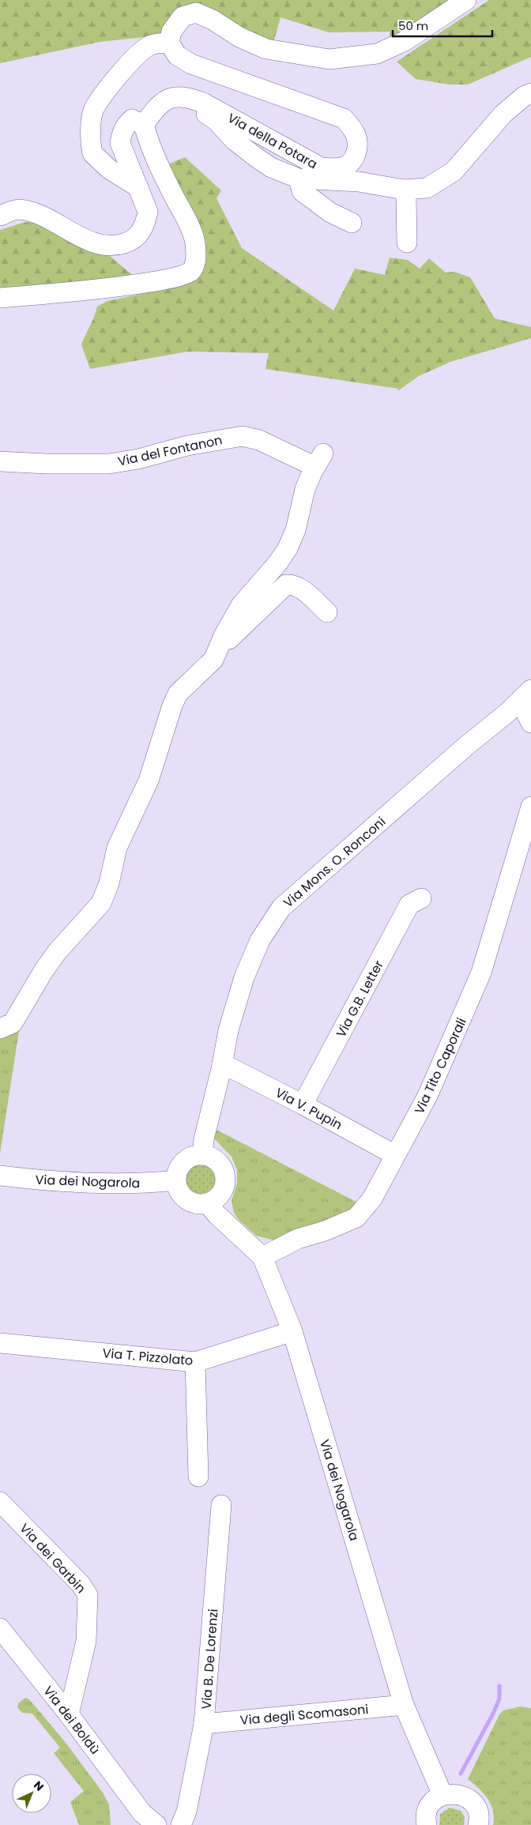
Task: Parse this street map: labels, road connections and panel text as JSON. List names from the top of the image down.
{
  "streets": {
    "street": [
      "Via della Potara",
      "Via del Fontanon",
      "Via Mons. O. Ronconi",
      "Via G.B. Letter",
      "Via Tito Caporali",
      "Via V. Pupin",
      "Via dei Nogarola",
      "Via T. Pizzolato",
      "Via dei Garbin",
      "Via B. De Lorenzi",
      "Via degli Scomasoni",
      "Via dei Boldù"
    ]
  },
  "crossings": [
    ["Via Mons. O. Ronconi", "Via V. Pupin"],
    ["Via Mons. O. Ronconi", "Via dei Nogarola"],
    ["Via G.B. Letter", "Via V. Pupin"],
    ["Via Tito Caporali", "Via V. Pupin"],
    ["Via Tito Caporali", "Via dei Nogarola"],
    ["Via dei Nogarola", "Via T. Pizzolato"],
    ["Via dei Nogarola", "Via degli Scomasoni"],
    ["Via dei Garbin", "Via dei Boldù"],
    ["Via B. De Lorenzi", "Via degli Scomasoni"]
  ],
  "scale_bar": "50 m",
  "north": "top right"
}
